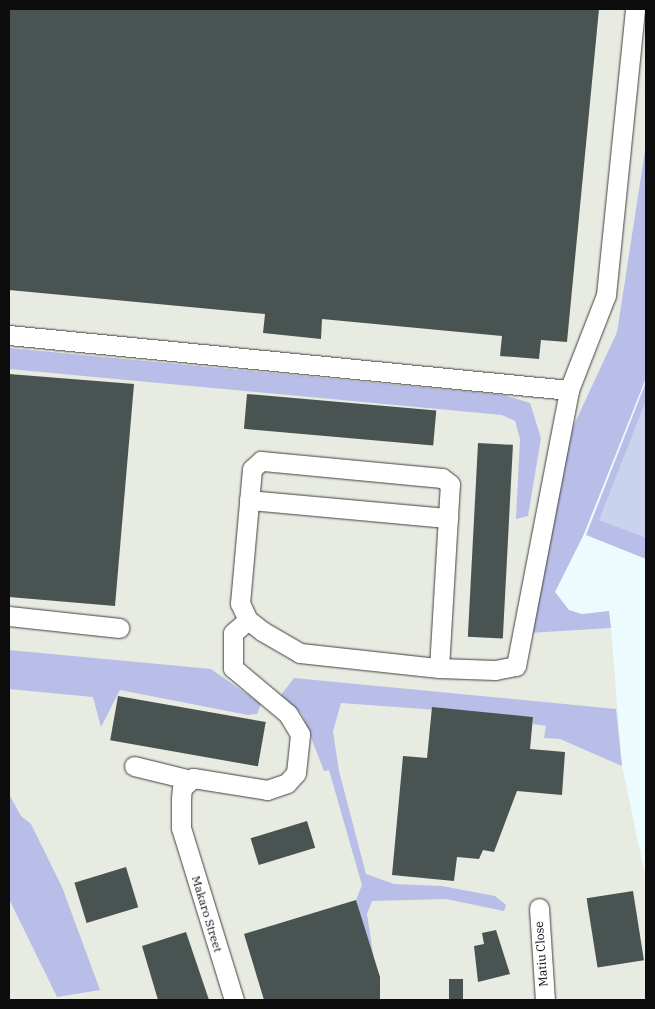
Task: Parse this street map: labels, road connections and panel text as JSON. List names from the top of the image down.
{
  "streets": {
    "street": ["Makaro Street", "Matiu Close"]
  }
}
